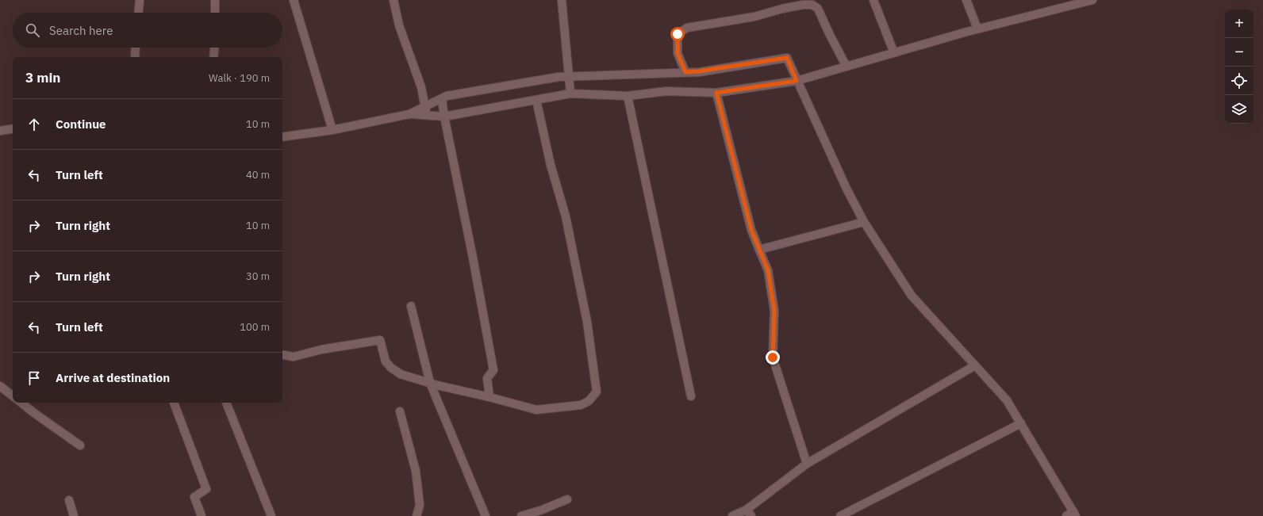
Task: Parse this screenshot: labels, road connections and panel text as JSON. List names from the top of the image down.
{
  "page": {
    "map_buttons": ["+", "−"],
    "search": "Search here",
    "heading": ["3 min", "Walk · 190 m"],
    "list": [
      ["Continue", "10 m"],
      ["Turn left", "40 m"],
      ["Turn right", "10 m"],
      ["Turn right", "30 m"],
      ["Turn left", "100 m"],
      "Arrive at destination"
    ]
  }
}
